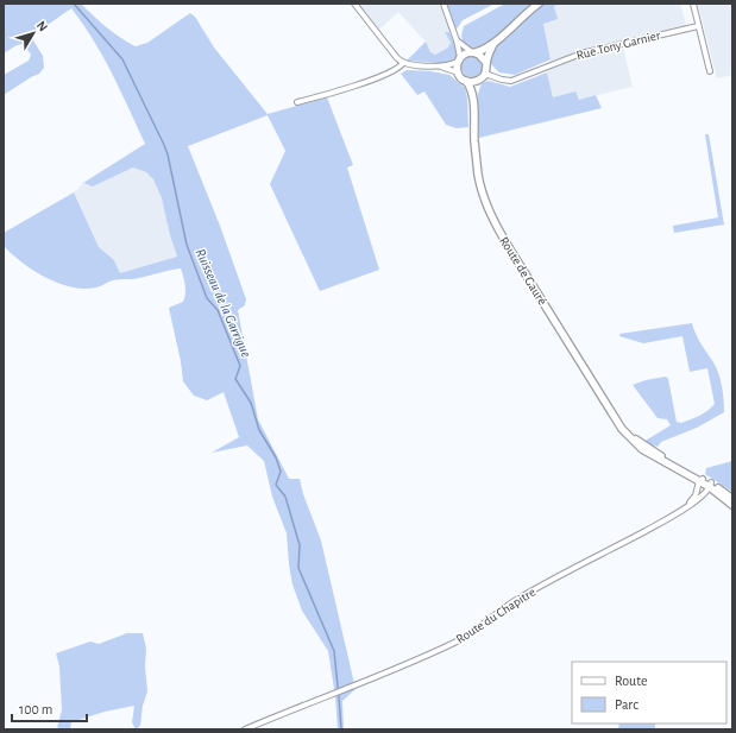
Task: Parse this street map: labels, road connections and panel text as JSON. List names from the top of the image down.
{
  "streets": {
    "street": ["Rue Tony Garnier", "Route de Gauré", "Route du Chapitre"]
  },
  "crossings": [
    ["Rue Tony Garnier", "Route de Gauré"],
    ["Route de Gauré", "Route du Chapitre"]
  ],
  "water": ["Ruisseau de la Garrigue"],
  "legend": ["Route", "Parc"],
  "scale_bar": "100 m",
  "north": "top right"
}
